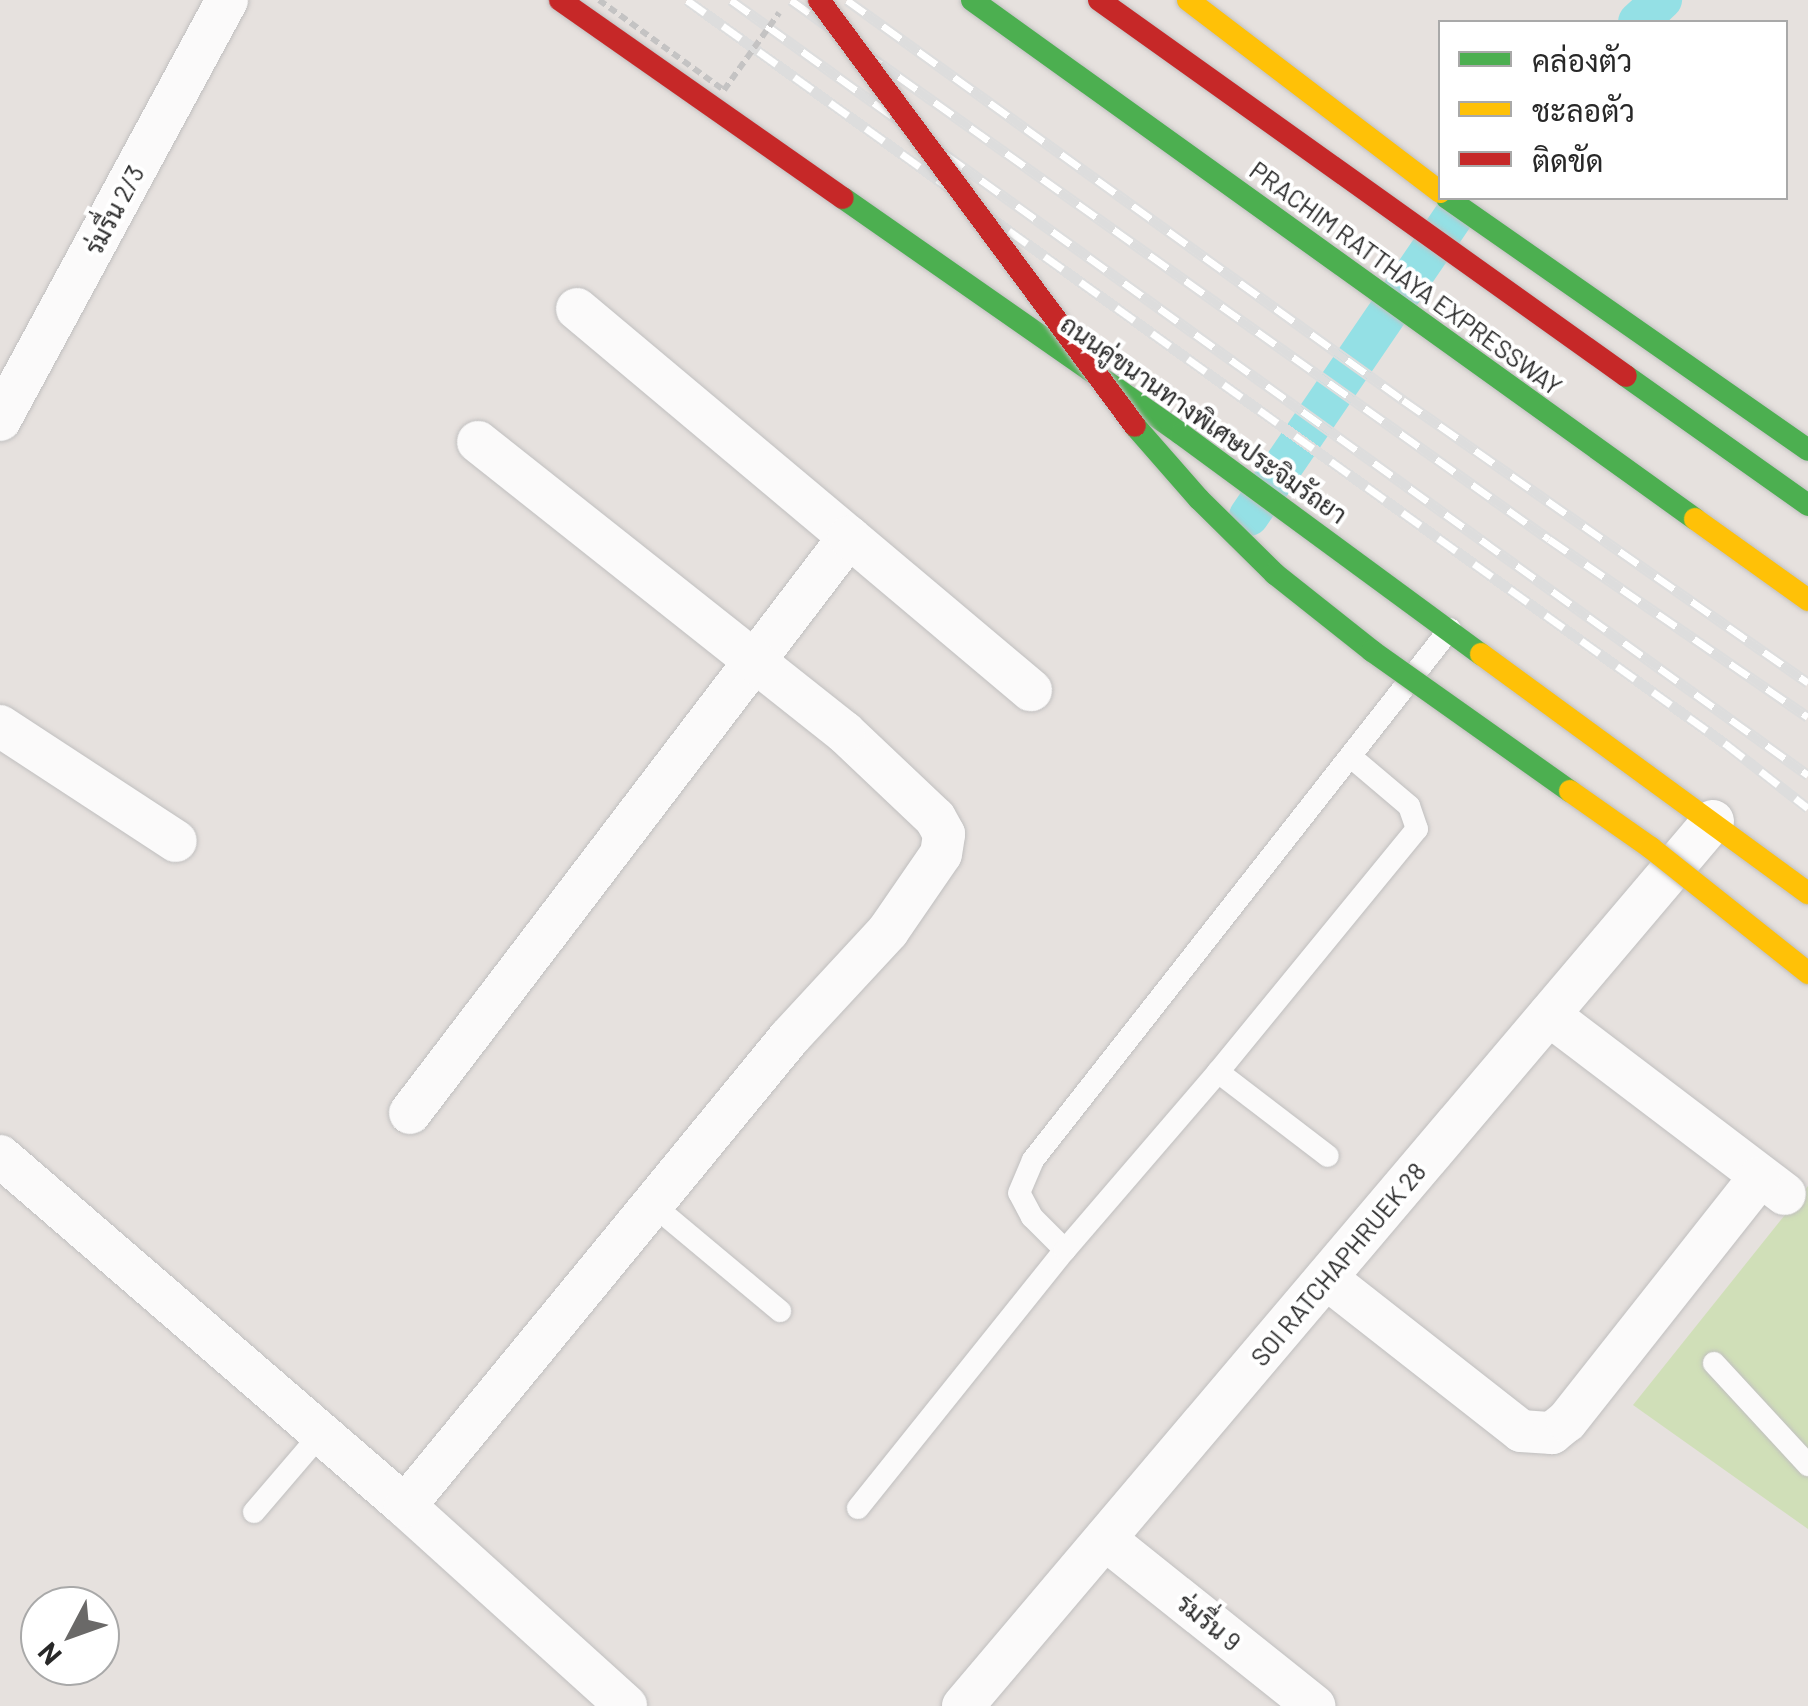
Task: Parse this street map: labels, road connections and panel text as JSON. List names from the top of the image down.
{
  "streets": {
    "main road": ["PRACHIM RATTHAYA EXPRESSWAY", "ถนนคู่ขนานทางพิเศษประจิมรัถยา"],
    "street": ["ร่มรื่น 2/3", "SOI RATCHAPHRUEK 28", "ร่มรื่น 9"]
  },
  "crossings": [
    ["ถนนคู่ขนานทางพิเศษประจิมรัถยา", "SOI RATCHAPHRUEK 28"],
    ["SOI RATCHAPHRUEK 28", "ร่มรื่น 9"]
  ],
  "legend": ["คล่องตัว", "ชะลอตัว", "ติดขัด"],
  "north": "bottom left"
}
